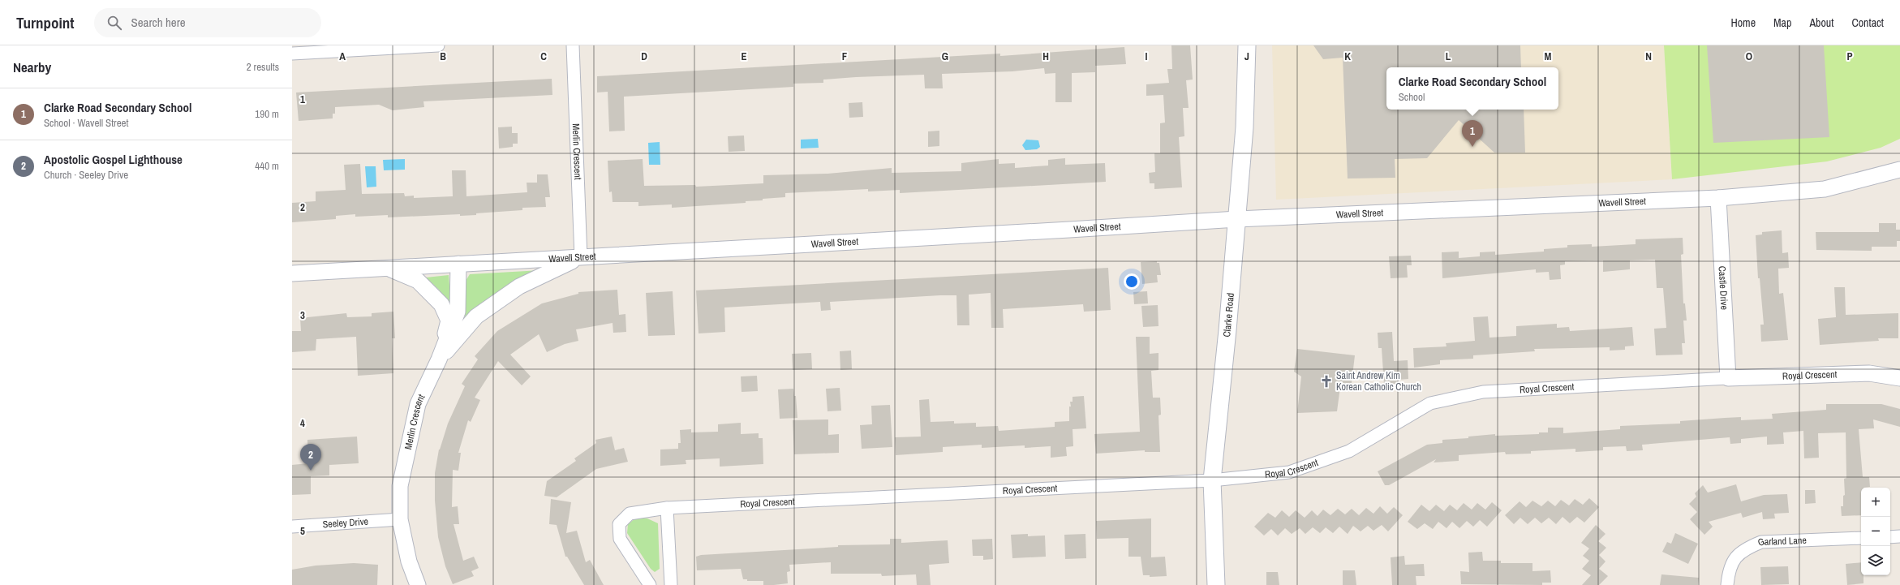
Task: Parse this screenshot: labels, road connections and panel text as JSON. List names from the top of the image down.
{
  "streets": {
    "main road": ["Clarke Road"],
    "street": [
      "Merlin Crescent",
      "Wavell Street",
      "Castle Drive",
      "Royal Crescent",
      "Seeley Drive",
      "Garland Lane"
    ]
  },
  "crossings": [
    ["Merlin Crescent", "Wavell Street"],
    ["Merlin Crescent", "Seeley Drive"],
    ["Wavell Street", "Castle Drive"],
    ["Wavell Street", "Clarke Road"],
    ["Castle Drive", "Royal Crescent"],
    ["Clarke Road", "Royal Crescent"]
  ],
  "places": {
    "church": ["Saint Andrew Kim Korean Catholic Church"]
  },
  "page": {
    "header": "Turnpoint",
    "search": "Search here",
    "nav": [
      "Home",
      "Map",
      "About",
      "Contact"
    ],
    "heading": ["Nearby", "2 results"],
    "popup": ["Clarke Road Secondary School", "School"],
    "list": [
      {
        "mark": "1",
        "name": "Clarke Road Secondary School",
        "note": "School · Wavell Street",
        "value": "190 m"
      },
      {
        "mark": "2",
        "name": "Apostolic Gospel Lighthouse",
        "note": "Church · Seeley Drive",
        "value": "440 m"
      }
    ],
    "pins": ["1", "2"],
    "map_buttons": ["+", "−"]
  },
  "grid": {
    "columns": [
      "A",
      "B",
      "C",
      "D",
      "E",
      "F",
      "G",
      "H",
      "I",
      "J",
      "K",
      "L",
      "M",
      "N",
      "O",
      "P"
    ],
    "rows": [
      "1",
      "2",
      "3",
      "4",
      "5"
    ]
  }
}
